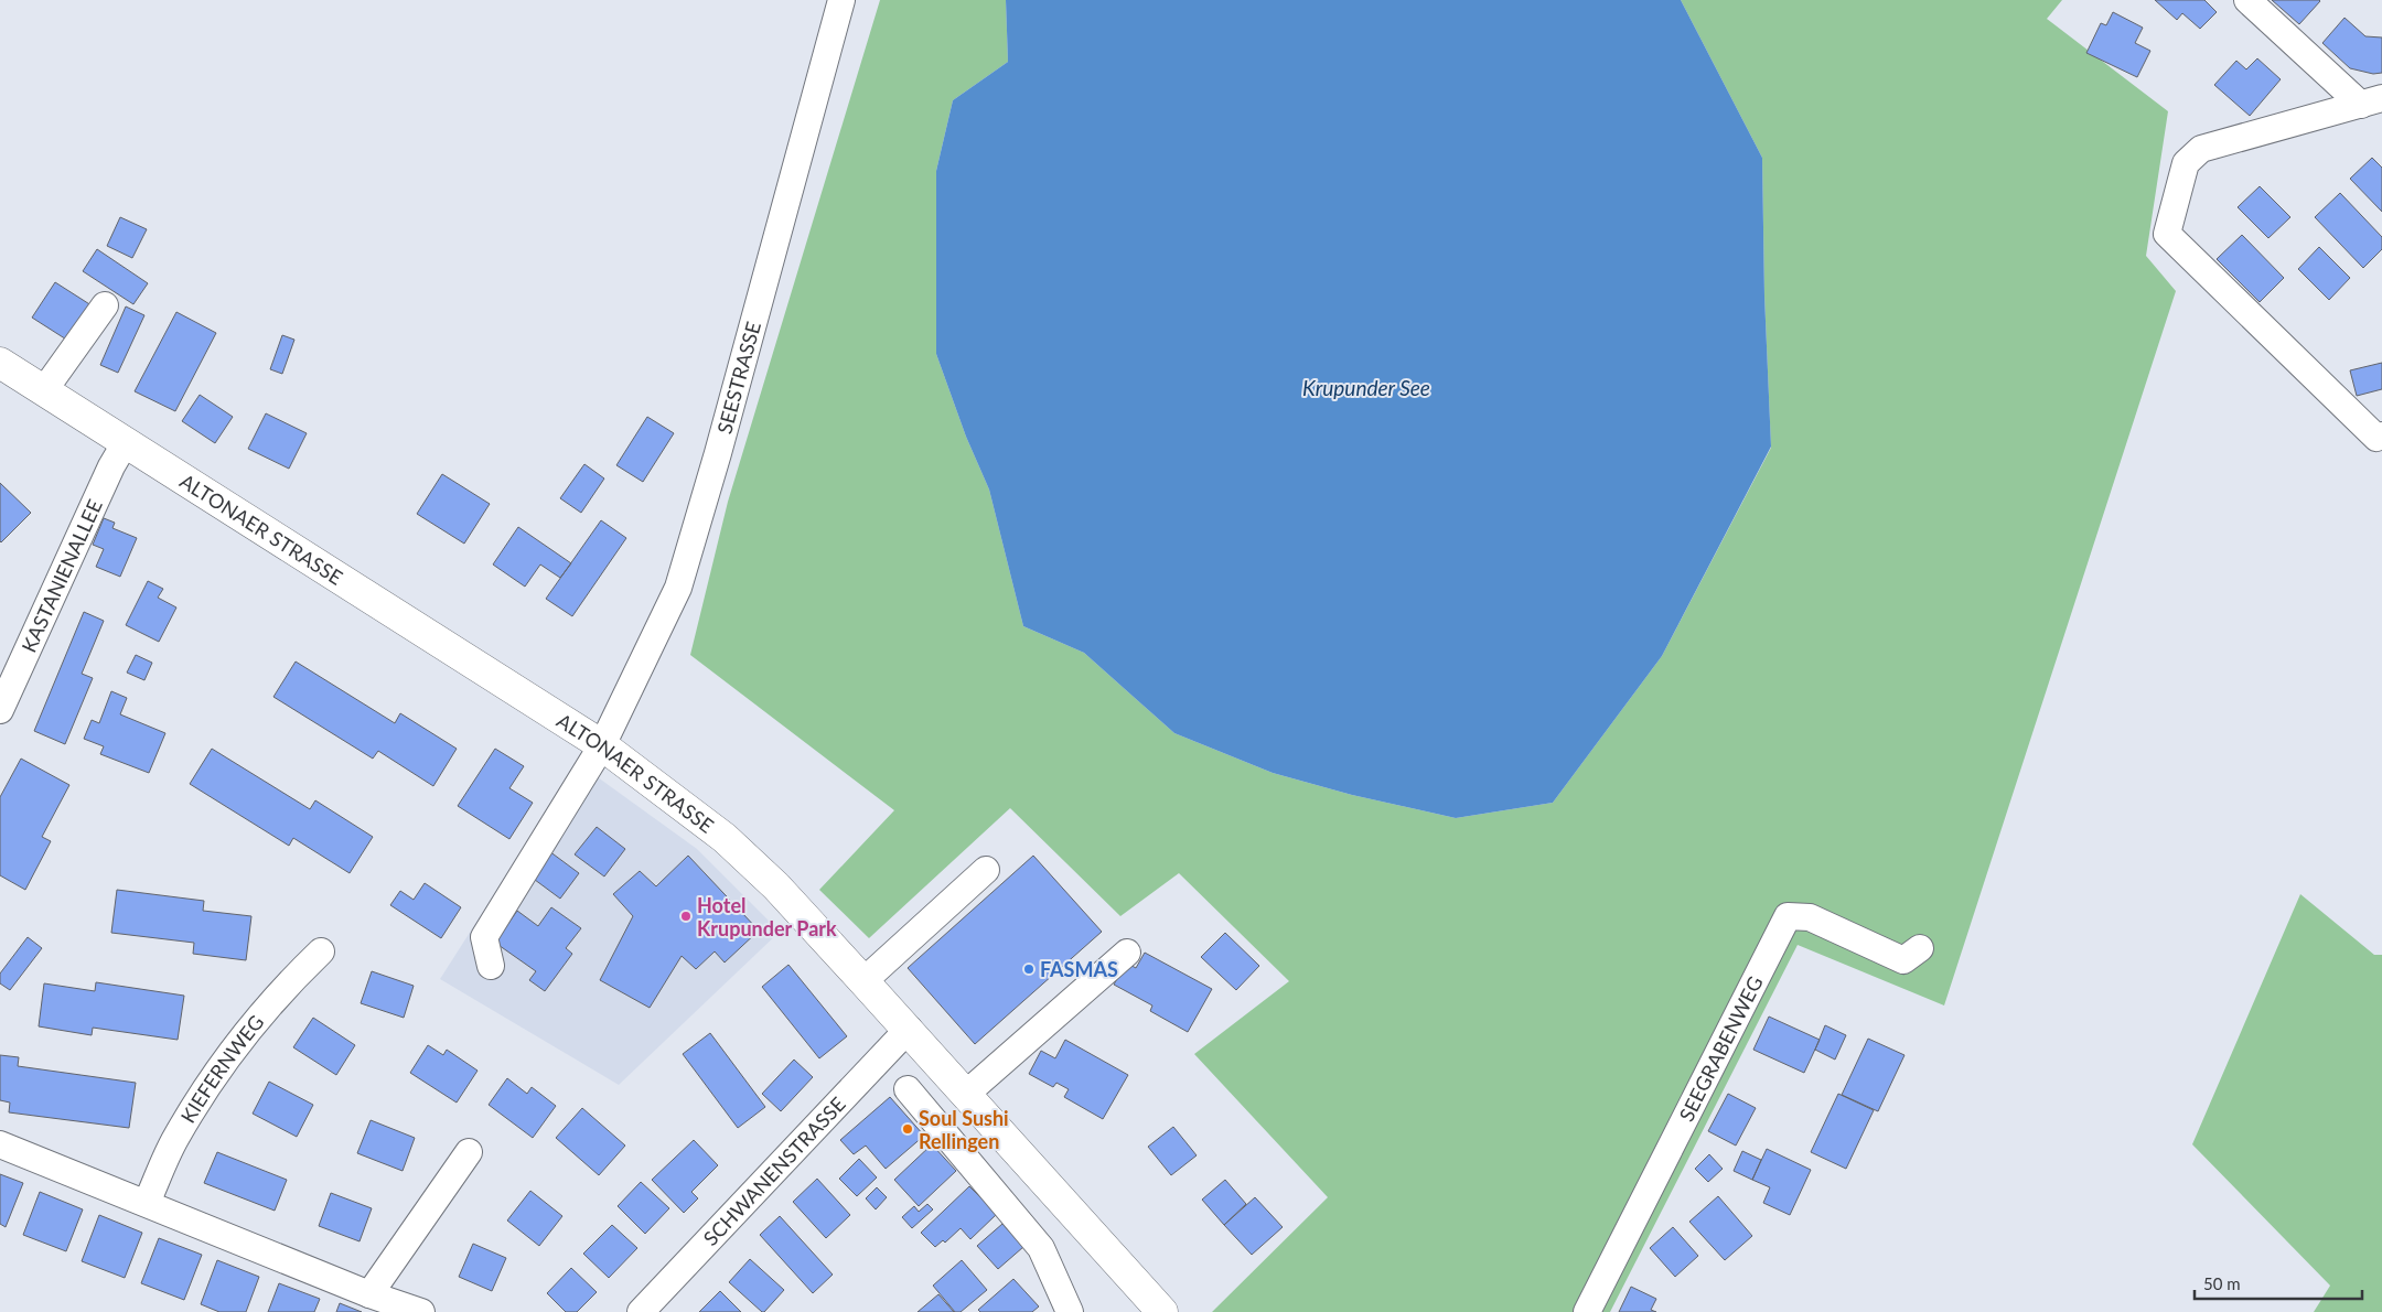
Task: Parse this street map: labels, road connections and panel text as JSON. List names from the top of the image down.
{
  "streets": {
    "main road": ["ALTONAER STRASSE"],
    "street": [
      "SEESTRASSE",
      "KASTANIENALLEE",
      "SEEGRABENWEG",
      "KIEFERNWEG",
      "SCHWANENSTRASSE"
    ]
  },
  "crossings": [
    ["SEESTRASSE", "ALTONAER STRASSE"],
    ["ALTONAER STRASSE", "KASTANIENALLEE"],
    ["ALTONAER STRASSE", "SCHWANENSTRASSE"]
  ],
  "water": ["Krupunder See"],
  "places": ["Hotel Krupunder Park", "FASMAS", "Soul Sushi Rellingen"],
  "scale_bar": "50 m"
}
